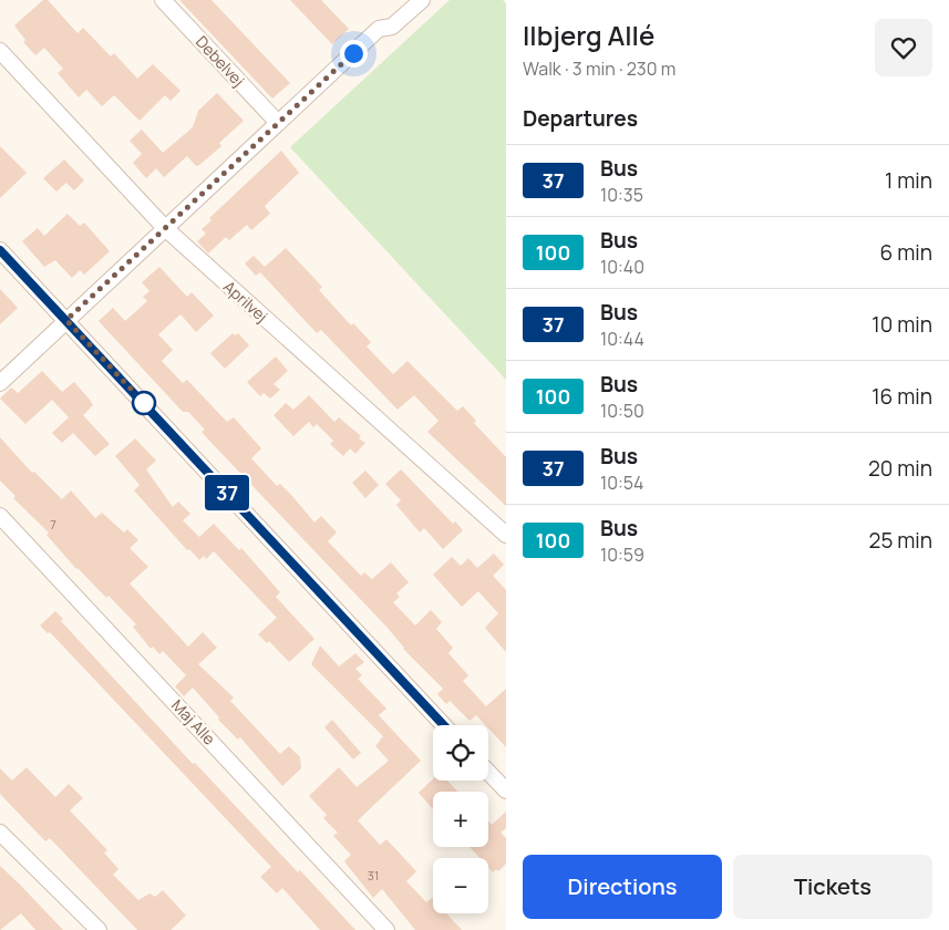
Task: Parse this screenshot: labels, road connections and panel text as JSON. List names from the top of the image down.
{
  "streets": {
    "street": ["Debelvej", "Aprilvej", "Maj Alle"]
  },
  "lines": ["bus line 37"],
  "house_numbers": ["7", "31"],
  "page": {
    "on_map": "37",
    "heading": [
      ["Ilbjerg Allé", "Walk · 3 min · 230 m"],
      "Departures"
    ],
    "list": [
      {
        "mark": "37",
        "name": "Bus",
        "note": "10:35",
        "value": "1 min"
      },
      {
        "mark": "100",
        "name": "Bus",
        "note": "10:40",
        "value": "6 min"
      },
      {
        "mark": "37",
        "name": "Bus",
        "note": "10:44",
        "value": "10 min"
      },
      {
        "mark": "100",
        "name": "Bus",
        "note": "10:50",
        "value": "16 min"
      },
      {
        "mark": "37",
        "name": "Bus",
        "note": "10:54",
        "value": "20 min"
      },
      {
        "mark": "100",
        "name": "Bus",
        "note": "10:59",
        "value": "25 min"
      }
    ],
    "map_buttons": ["+", "−"],
    "buttons": ["Directions", "Tickets"]
  }
}
